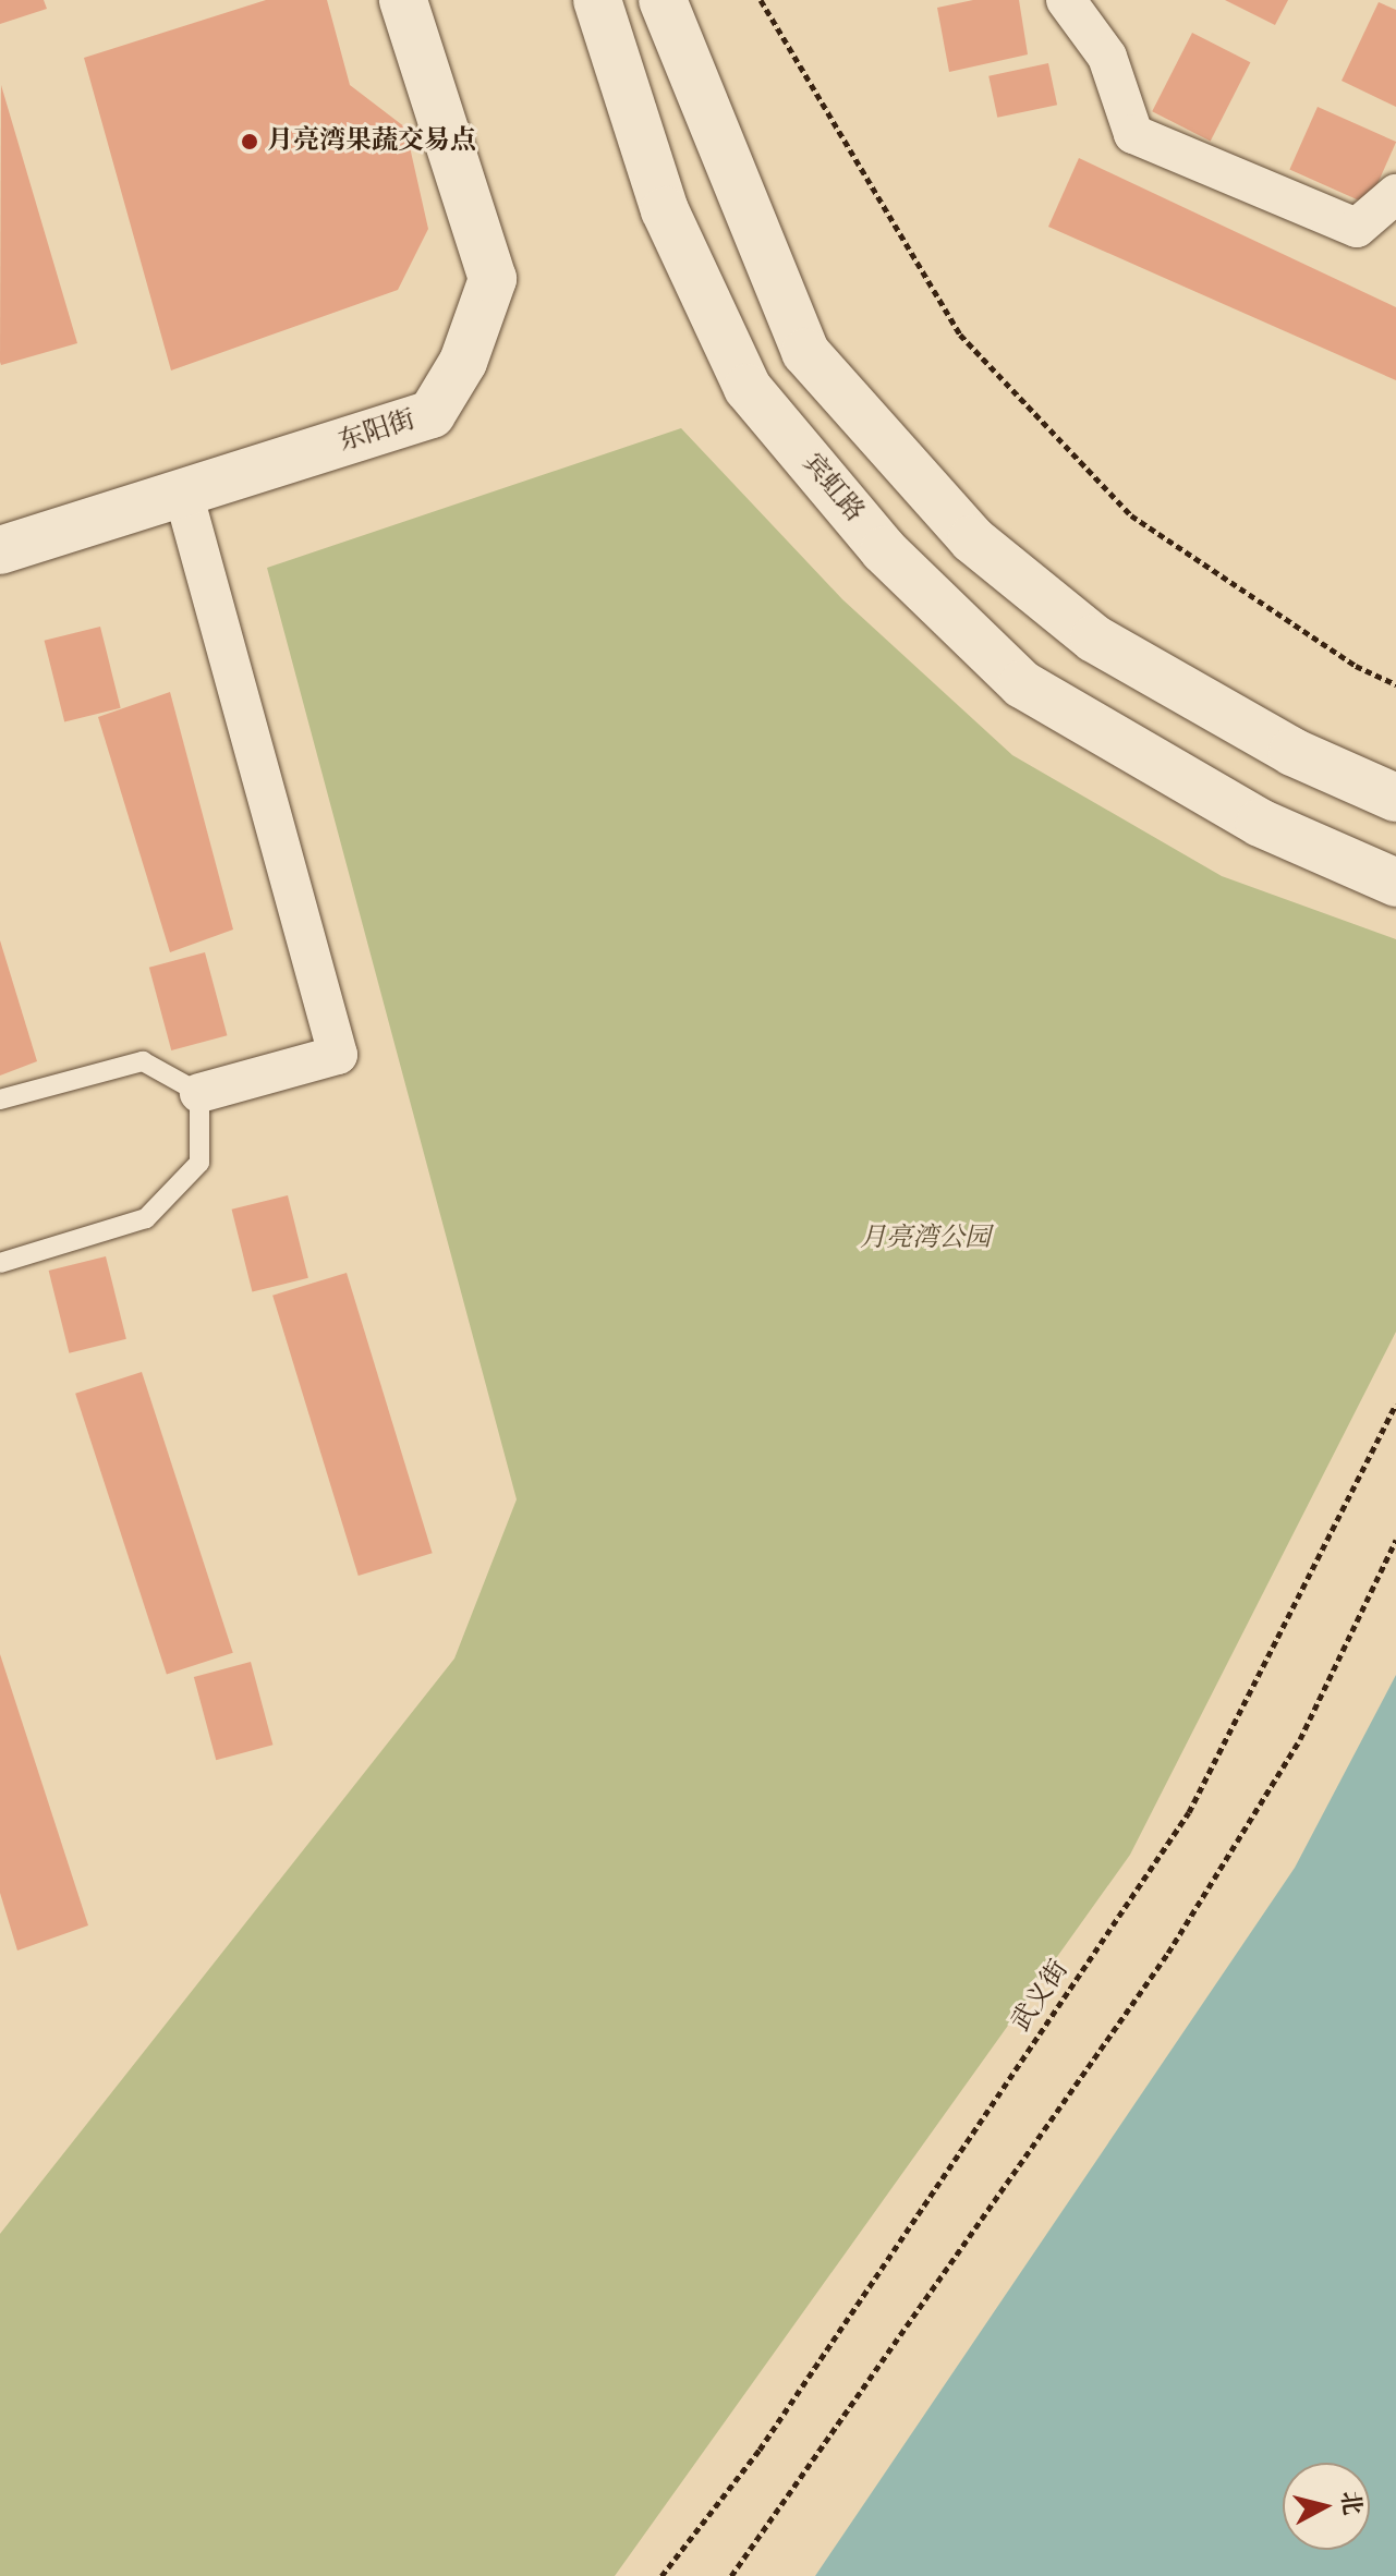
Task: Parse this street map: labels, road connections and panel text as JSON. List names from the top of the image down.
{
  "streets": {
    "main road": ["东阳街", "宾虹路"],
    "path": ["武义街"]
  },
  "parks": ["月亮湾公园"],
  "places": ["月亮湾果蔬交易点"],
  "north": "right"
}
